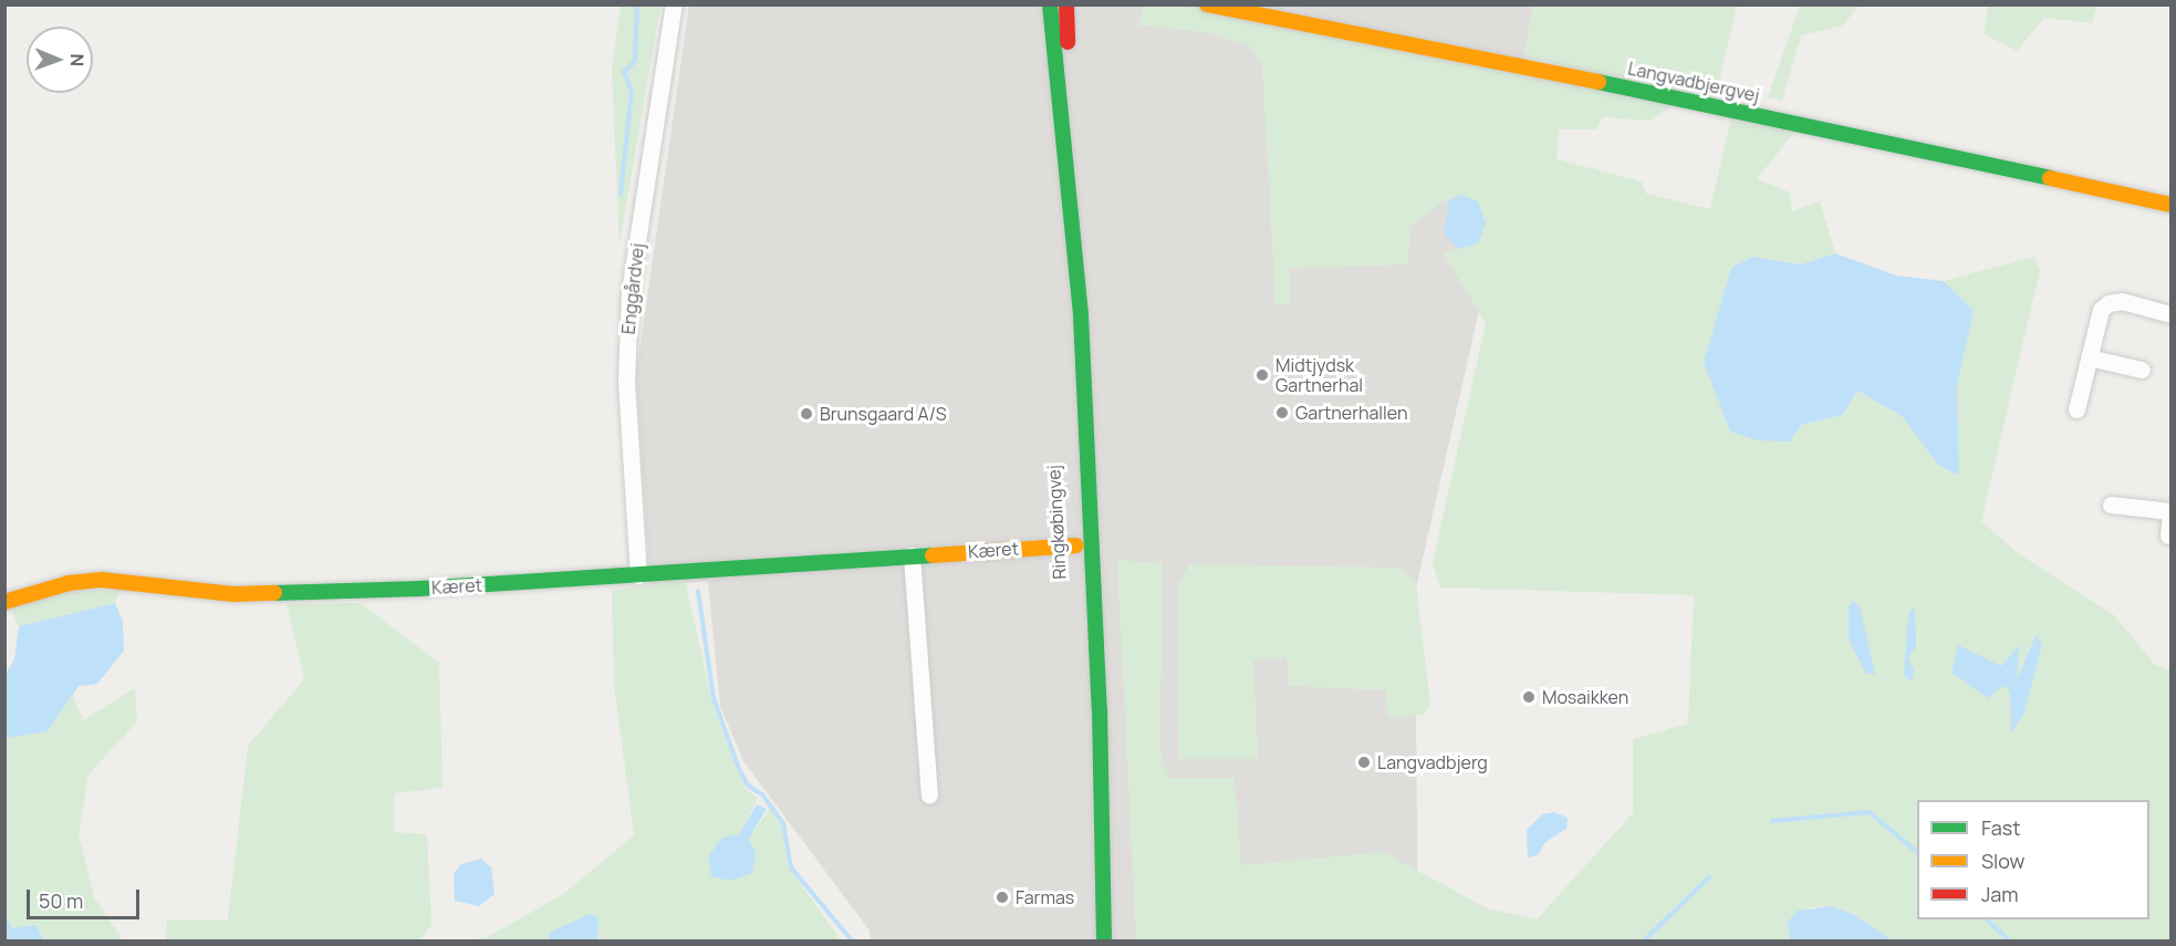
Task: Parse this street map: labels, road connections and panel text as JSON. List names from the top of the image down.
{
  "streets": {
    "street": [
      "Langvadbjergvej",
      "Enggårdvej",
      "Ringkøbingvej",
      "Kæret"
    ]
  },
  "crossings": [
    ["Enggårdvej", "Kæret"],
    ["Ringkøbingvej", "Kæret"]
  ],
  "places": [
    "Midtjydsk Gartnerhal",
    "Gartnerhallen",
    "Brunsgaard A/S",
    "Mosaikken",
    "Langvadbjerg",
    "Farmas"
  ],
  "legend": ["Fast", "Slow", "Jam"],
  "scale_bar": "50 m",
  "north": "right"
}
